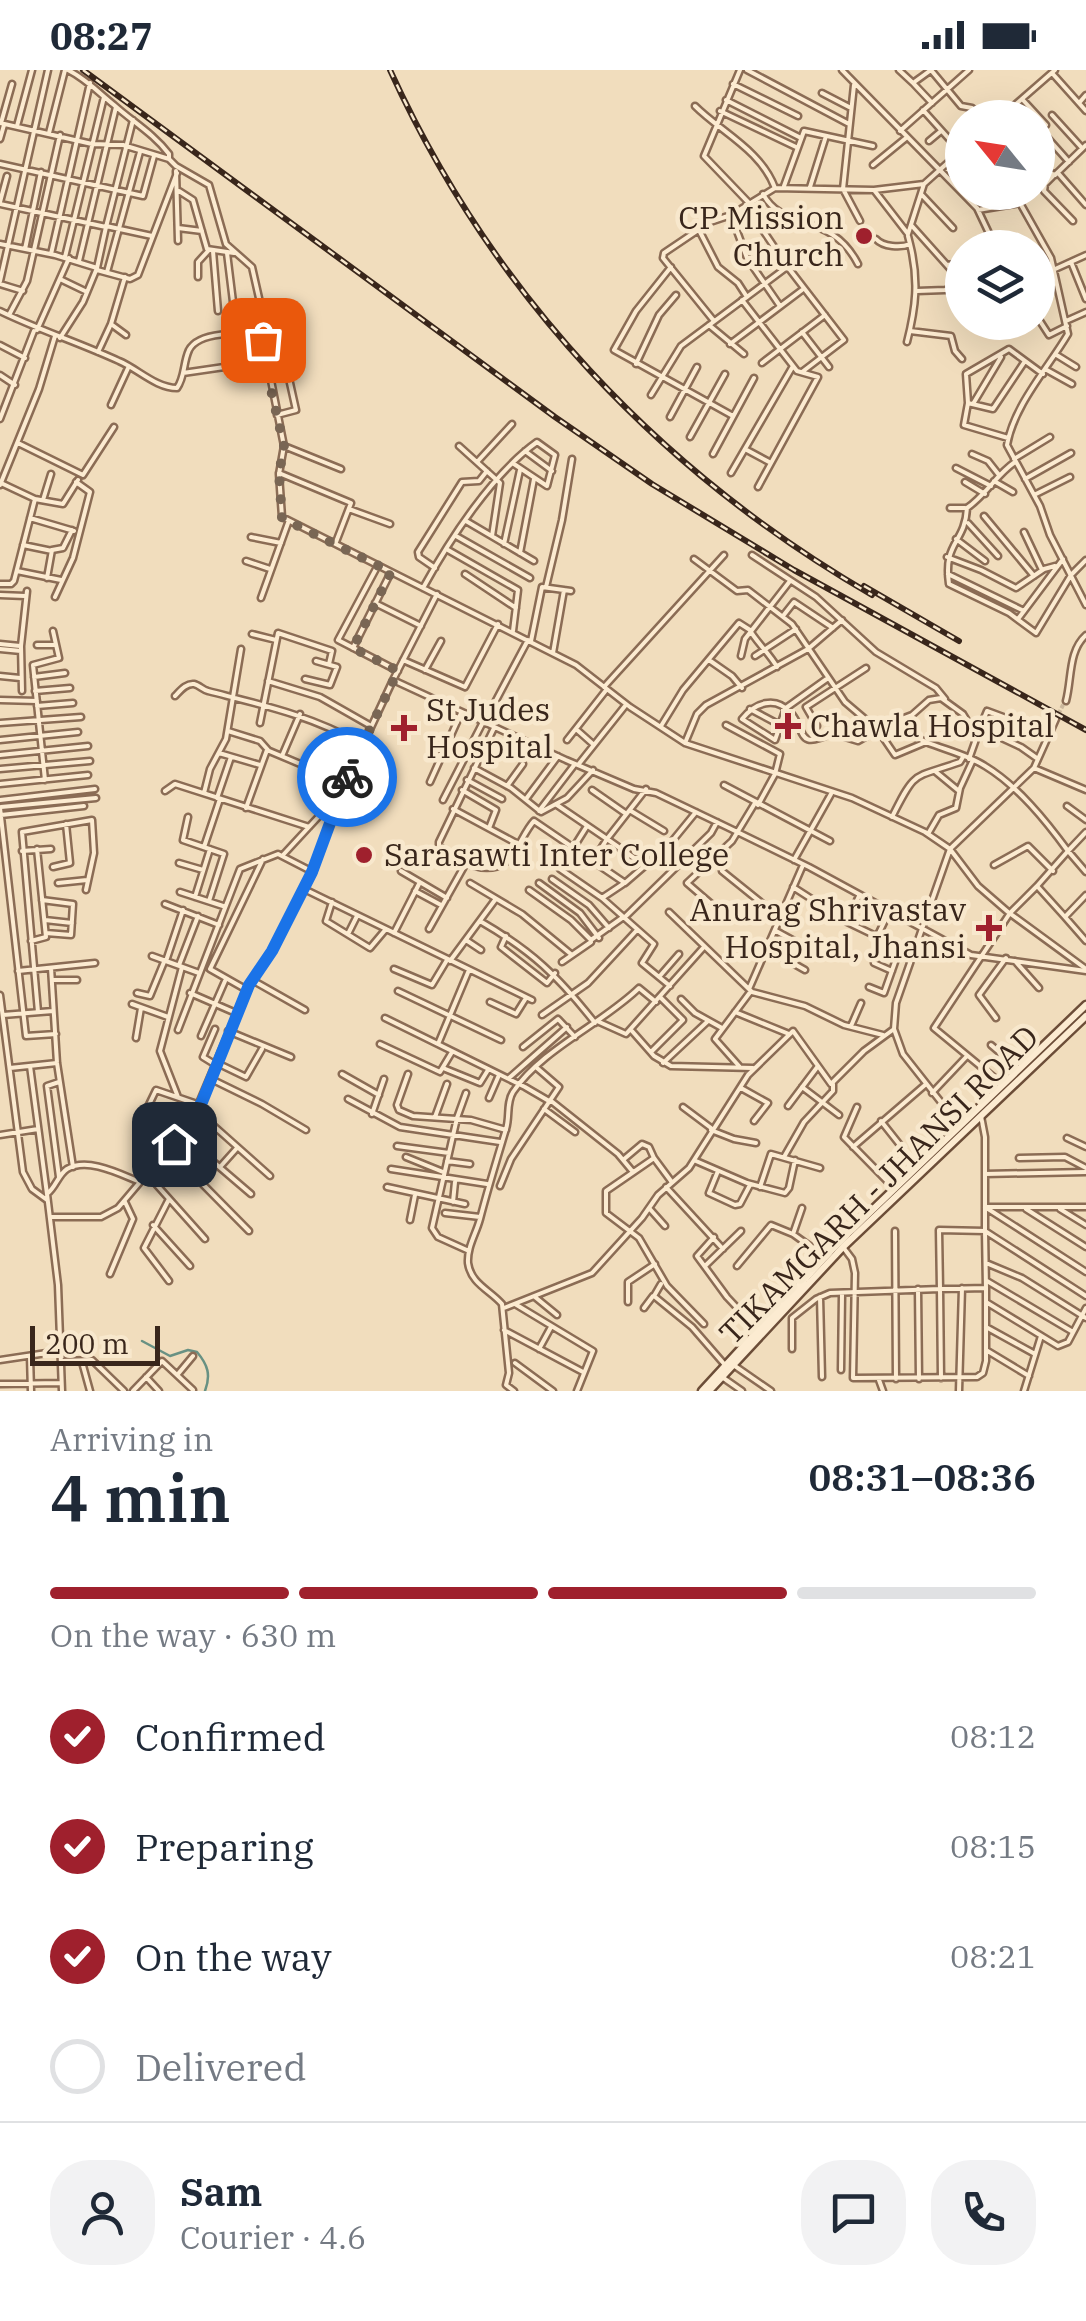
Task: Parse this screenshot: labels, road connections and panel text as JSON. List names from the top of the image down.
{
  "streets": {
    "street": ["TIKAMGARH - JHANSI ROAD"]
  },
  "places": {
    "other": ["CP Mission Church", "Sarasawti Inter College"],
    "health": ["Chawla Hospital", "St Judes Hospital", "Anurag Shrivastav Hospital, Jhansi"]
  },
  "scale_bar": "200 m",
  "north": "top left",
  "page": {
    "status": "08:27",
    "scale": "200 m",
    "heading": ["4 min", "Arriving in", "08:31–08:36"],
    "panel": ["Sam", "Courier · 4.6"],
    "bar": "On the way · 630 m",
    "list": [
      ["Confirmed", "08:12"],
      ["Preparing", "08:15"],
      ["On the way", "08:21"],
      "Delivered"
    ]
  }
}
